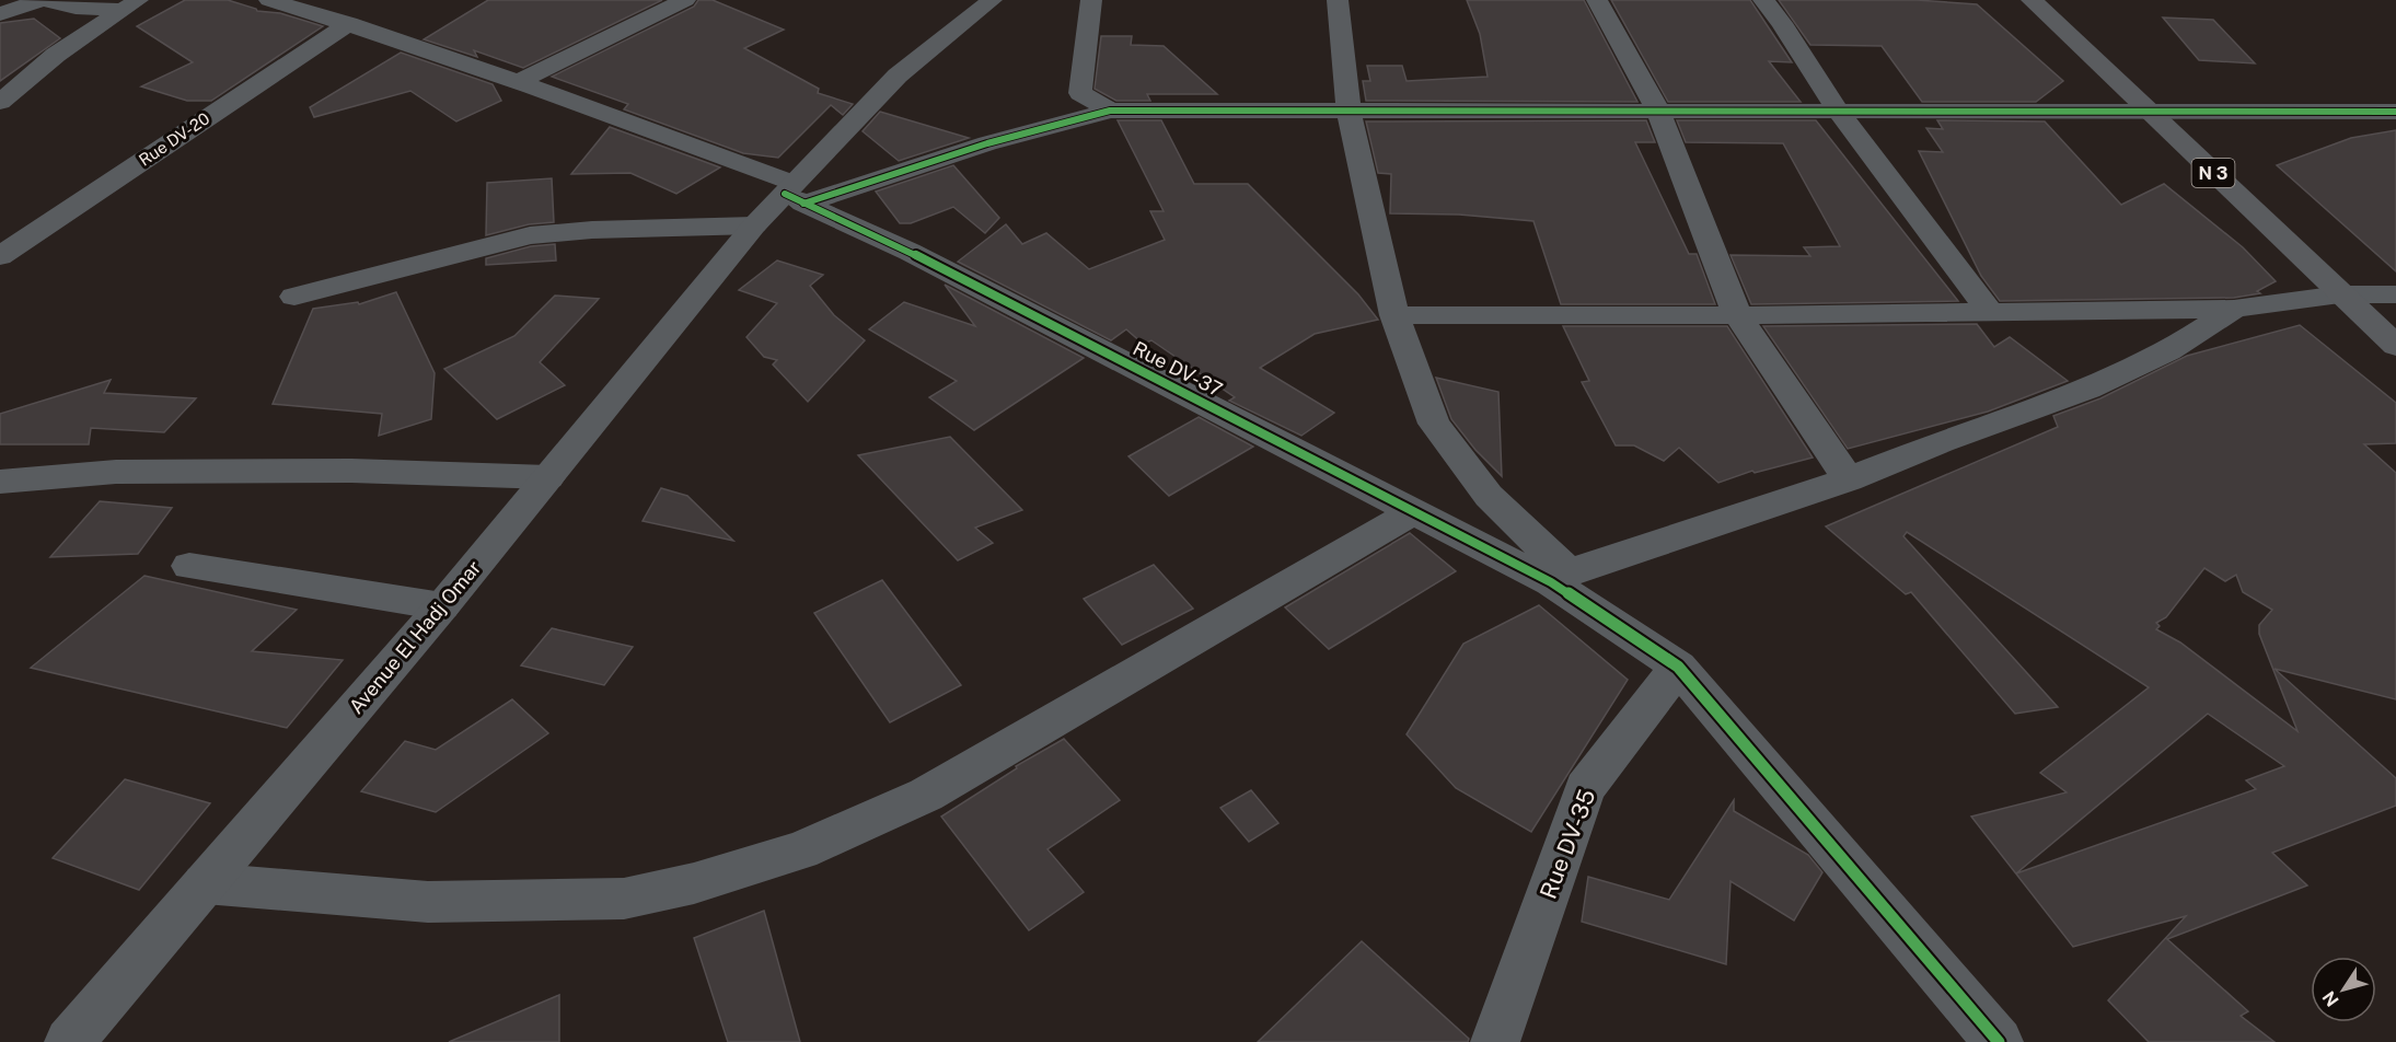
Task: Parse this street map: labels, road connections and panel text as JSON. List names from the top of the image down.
{
  "streets": {
    "main road": ["N 3"],
    "street": [
      "Rue DV-20",
      "Rue DV-37",
      "Avenue El Hadj Omar",
      "Rue DV-35"
    ]
  },
  "crossings": [
    ["Rue DV-20", "Rue DV-37"],
    ["Rue DV-37", "Avenue El Hadj Omar"]
  ],
  "north": "bottom left"
}
